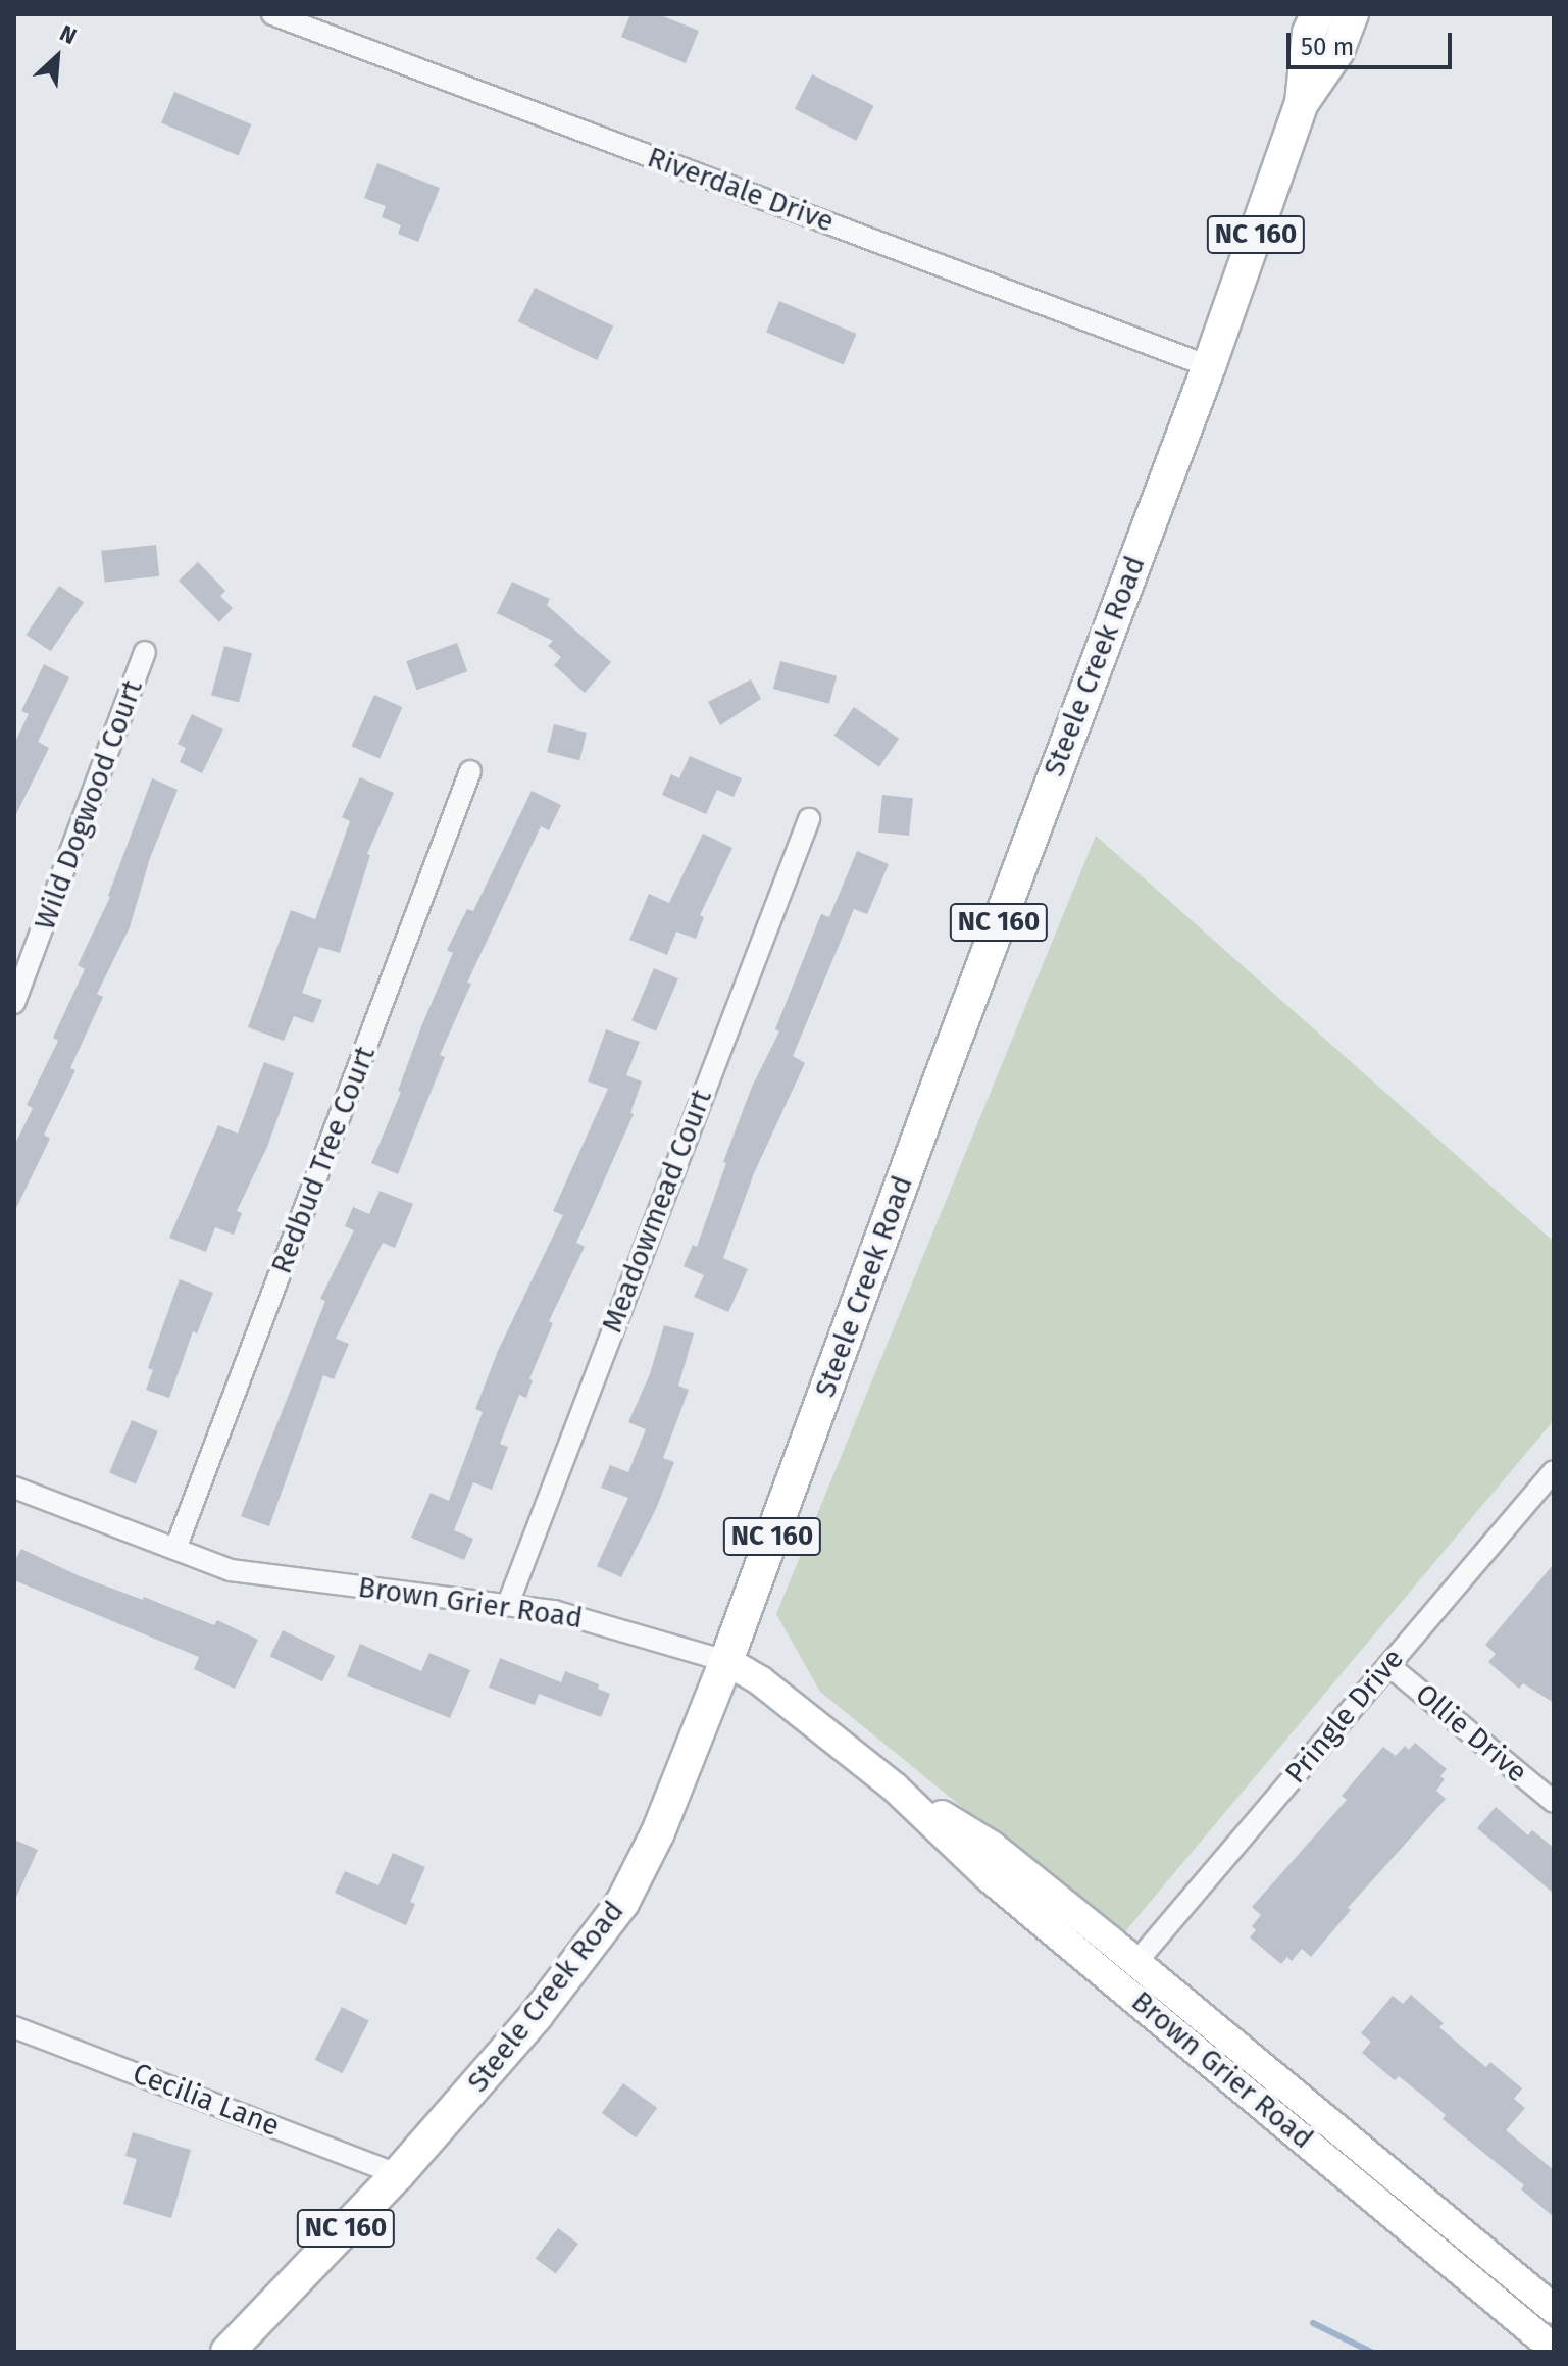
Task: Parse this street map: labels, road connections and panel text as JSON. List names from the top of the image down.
{
  "streets": {
    "main road": ["NC 160", "Steele Creek Road", "Brown Grier Road"],
    "street": [
      "Riverdale Drive",
      "Wild Dogwood Court",
      "Redbud Tree Court",
      "Meadowmead Court",
      "Pringle Drive",
      "Ollie Drive",
      "Cecilia Lane"
    ]
  },
  "crossings": [
    ["Riverdale Drive", "Steele Creek Road"],
    ["Steele Creek Road", "Brown Grier Road"],
    ["Steele Creek Road", "Cecilia Lane"],
    ["Redbud Tree Court", "Brown Grier Road"],
    ["Meadowmead Court", "Brown Grier Road"],
    ["Brown Grier Road", "Pringle Drive"],
    ["Pringle Drive", "Ollie Drive"]
  ],
  "scale_bar": "50 m",
  "north": "top right"
}
